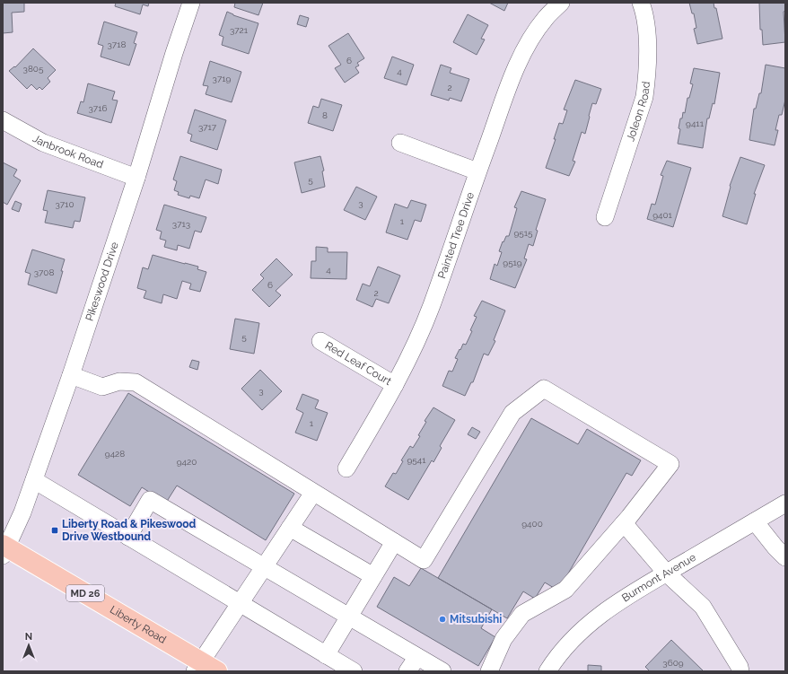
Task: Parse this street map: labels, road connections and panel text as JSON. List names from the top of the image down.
{
  "streets": {
    "main road": ["MD 26", "Liberty Road"],
    "street": [
      "Joleon Road",
      "Janbrook Road",
      "Painted Tree Drive",
      "Pikeswood Drive",
      "Red Leaf Court",
      "Burmont Avenue"
    ]
  },
  "crossings": [
    ["Janbrook Road", "Pikeswood Drive"],
    ["Painted Tree Drive", "Red Leaf Court"],
    ["Pikeswood Drive", "Liberty Road"]
  ],
  "places": {
    "transit": ["Liberty Road & Pikeswood Drive Westbound"],
    "other": ["Mitsubishi"]
  },
  "house_numbers": [
    "3721",
    "3718",
    "6",
    "3805",
    "4",
    "3719",
    "2",
    "3716",
    "8",
    "9411",
    "3717",
    "5",
    "3",
    "3710",
    "9401",
    "1",
    "3713",
    "9515",
    "9519",
    "4",
    "3708",
    "6",
    "2",
    "5",
    "3",
    "1",
    "9428",
    "9541",
    "9420",
    "9400",
    "3609"
  ],
  "north": "top"
}
